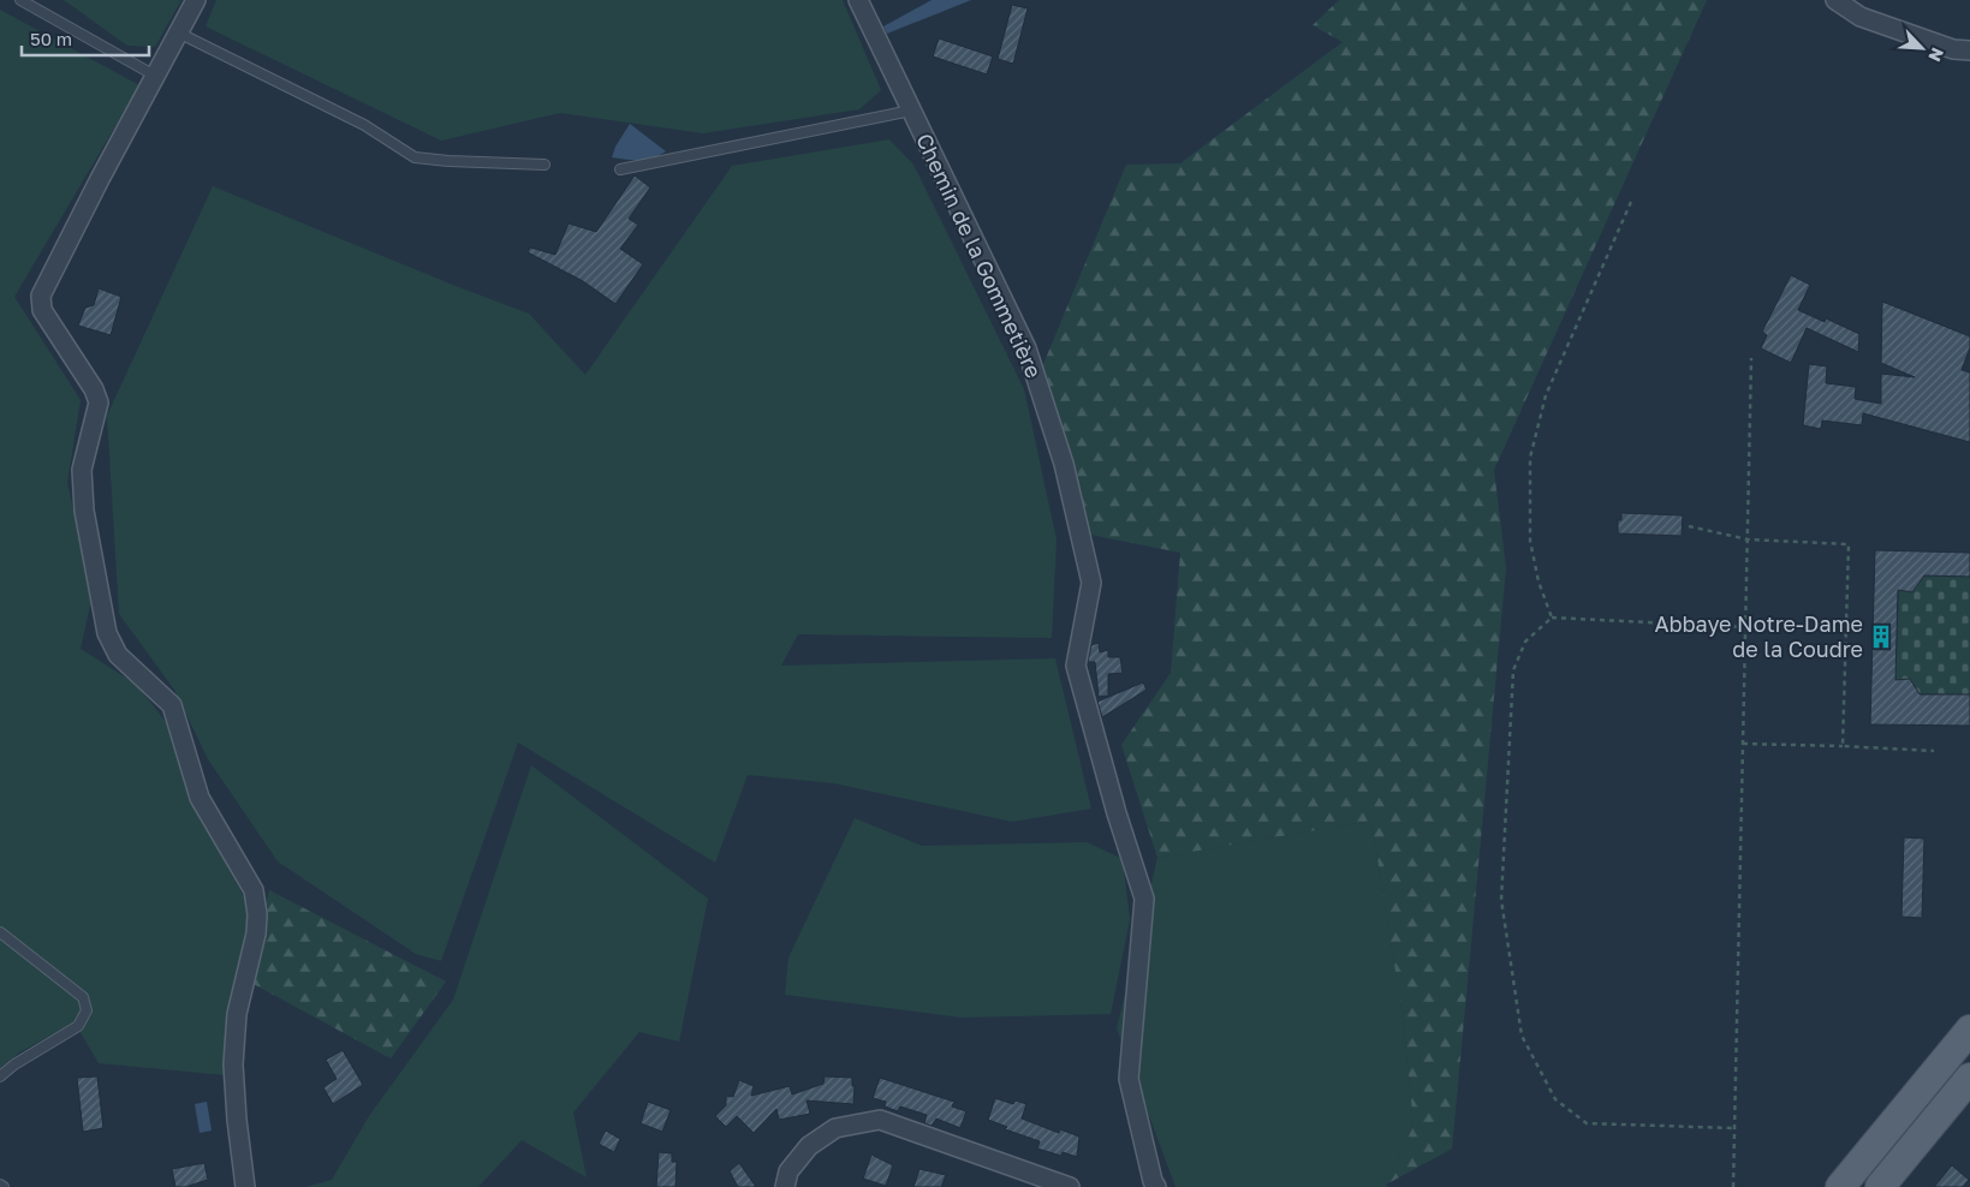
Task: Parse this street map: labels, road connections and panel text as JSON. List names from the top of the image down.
{
  "streets": {
    "street": ["Chemin de la Gommetière"]
  },
  "places": {
    "building": ["Abbaye Notre-Dame de la Coudre"]
  },
  "scale_bar": "50 m",
  "north": "bottom right"
}
